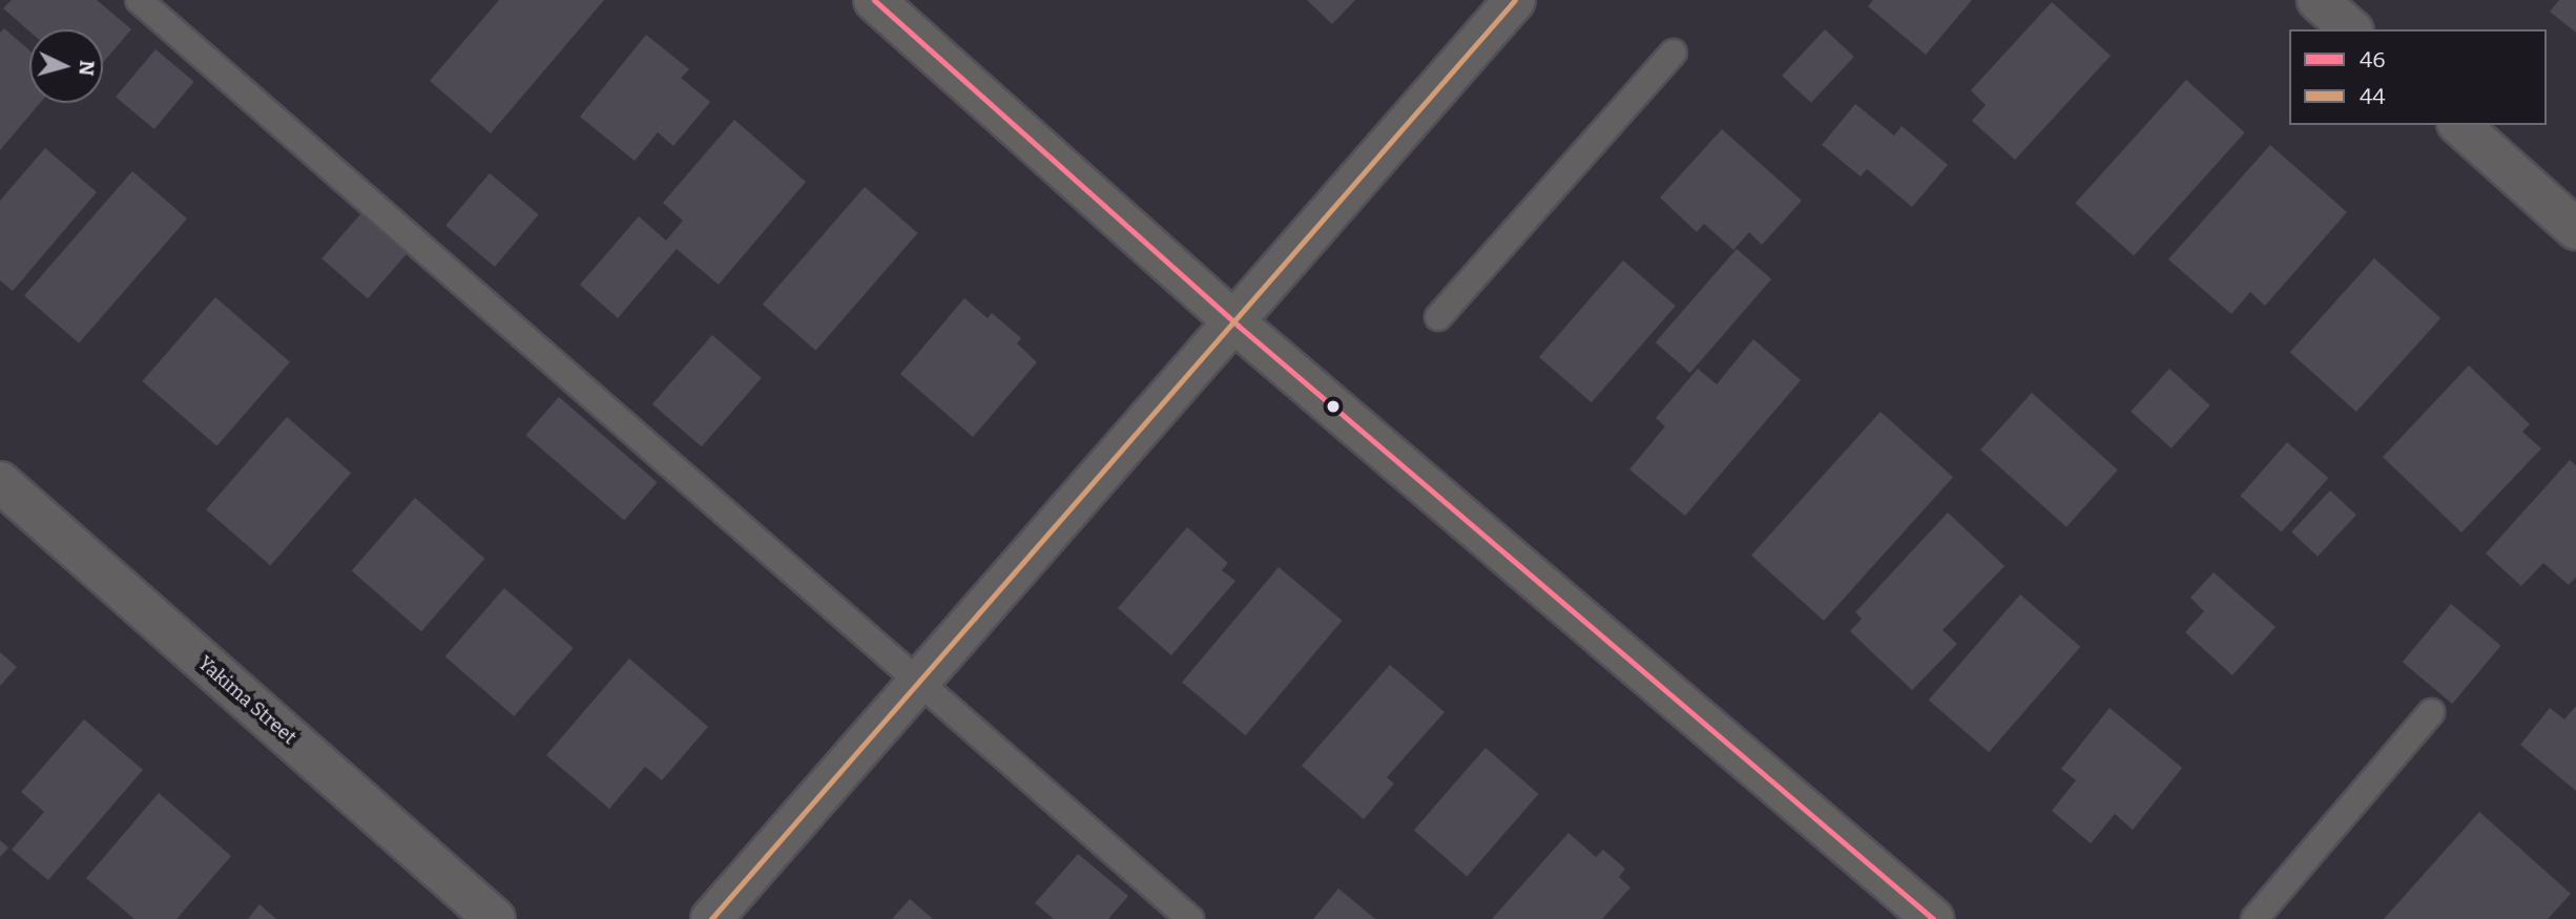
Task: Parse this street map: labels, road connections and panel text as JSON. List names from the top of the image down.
{
  "streets": {
    "street": ["Yakima Street"]
  },
  "lines": ["transit line 46", "transit line 44"],
  "legend": ["46", "44"],
  "north": "right"
}
